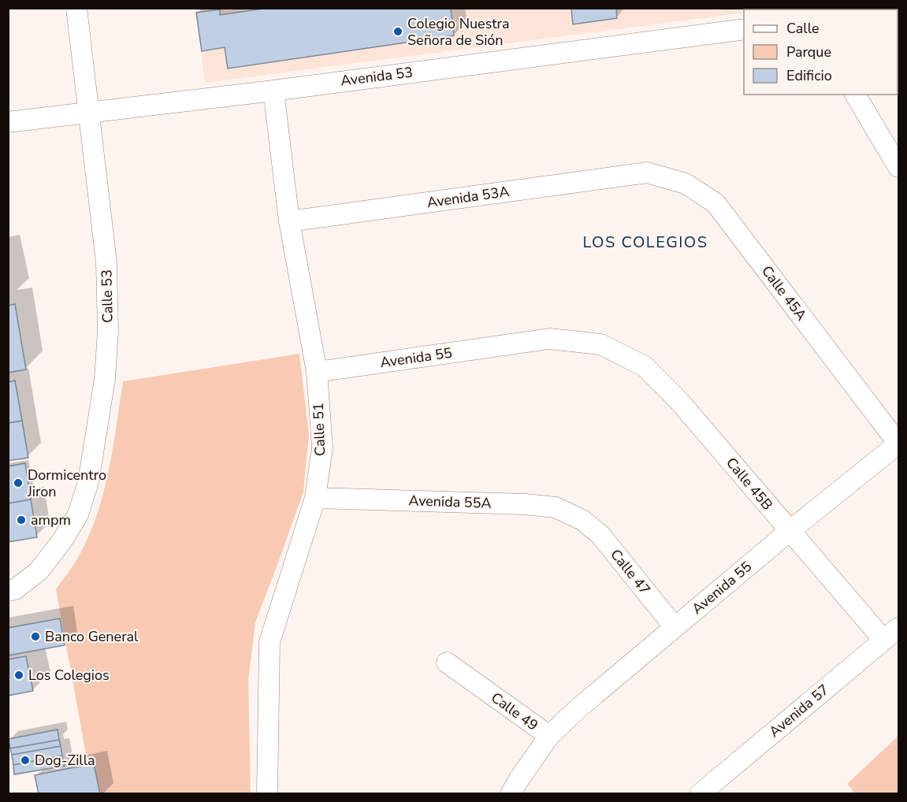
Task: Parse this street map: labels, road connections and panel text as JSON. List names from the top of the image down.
{
  "streets": {
    "street": [
      "Avenida 53",
      "Avenida 53A",
      "Calle 45A",
      "Calle 53",
      "Avenida 55",
      "Calle 51",
      "Calle 45B",
      "Avenida 55A",
      "Calle 47",
      "Avenida 57",
      "Calle 49"
    ]
  },
  "crossings": [
    ["Avenida 53", "Calle 53"],
    ["Avenida 53", "Calle 51"],
    ["Avenida 53A", "Calle 45A"],
    ["Avenida 53A", "Calle 51"],
    ["Calle 45A", "Avenida 55"],
    ["Avenida 55", "Calle 51"],
    ["Avenida 55", "Calle 45B"],
    ["Avenida 55", "Calle 47"],
    ["Avenida 55", "Calle 49"],
    ["Calle 51", "Avenida 55A"],
    ["Calle 45B", "Avenida 57"],
    ["Avenida 55A", "Calle 47"]
  ],
  "districts": ["LOS COLEGIOS"],
  "places": [
    "Colegio Nuestra Señora de Sión",
    "Dormicentro Jiron",
    "ampm",
    "Banco General",
    "Los Colegios",
    "Dog-Zilla"
  ],
  "legend": ["Calle", "Parque", "Edificio"]
}
